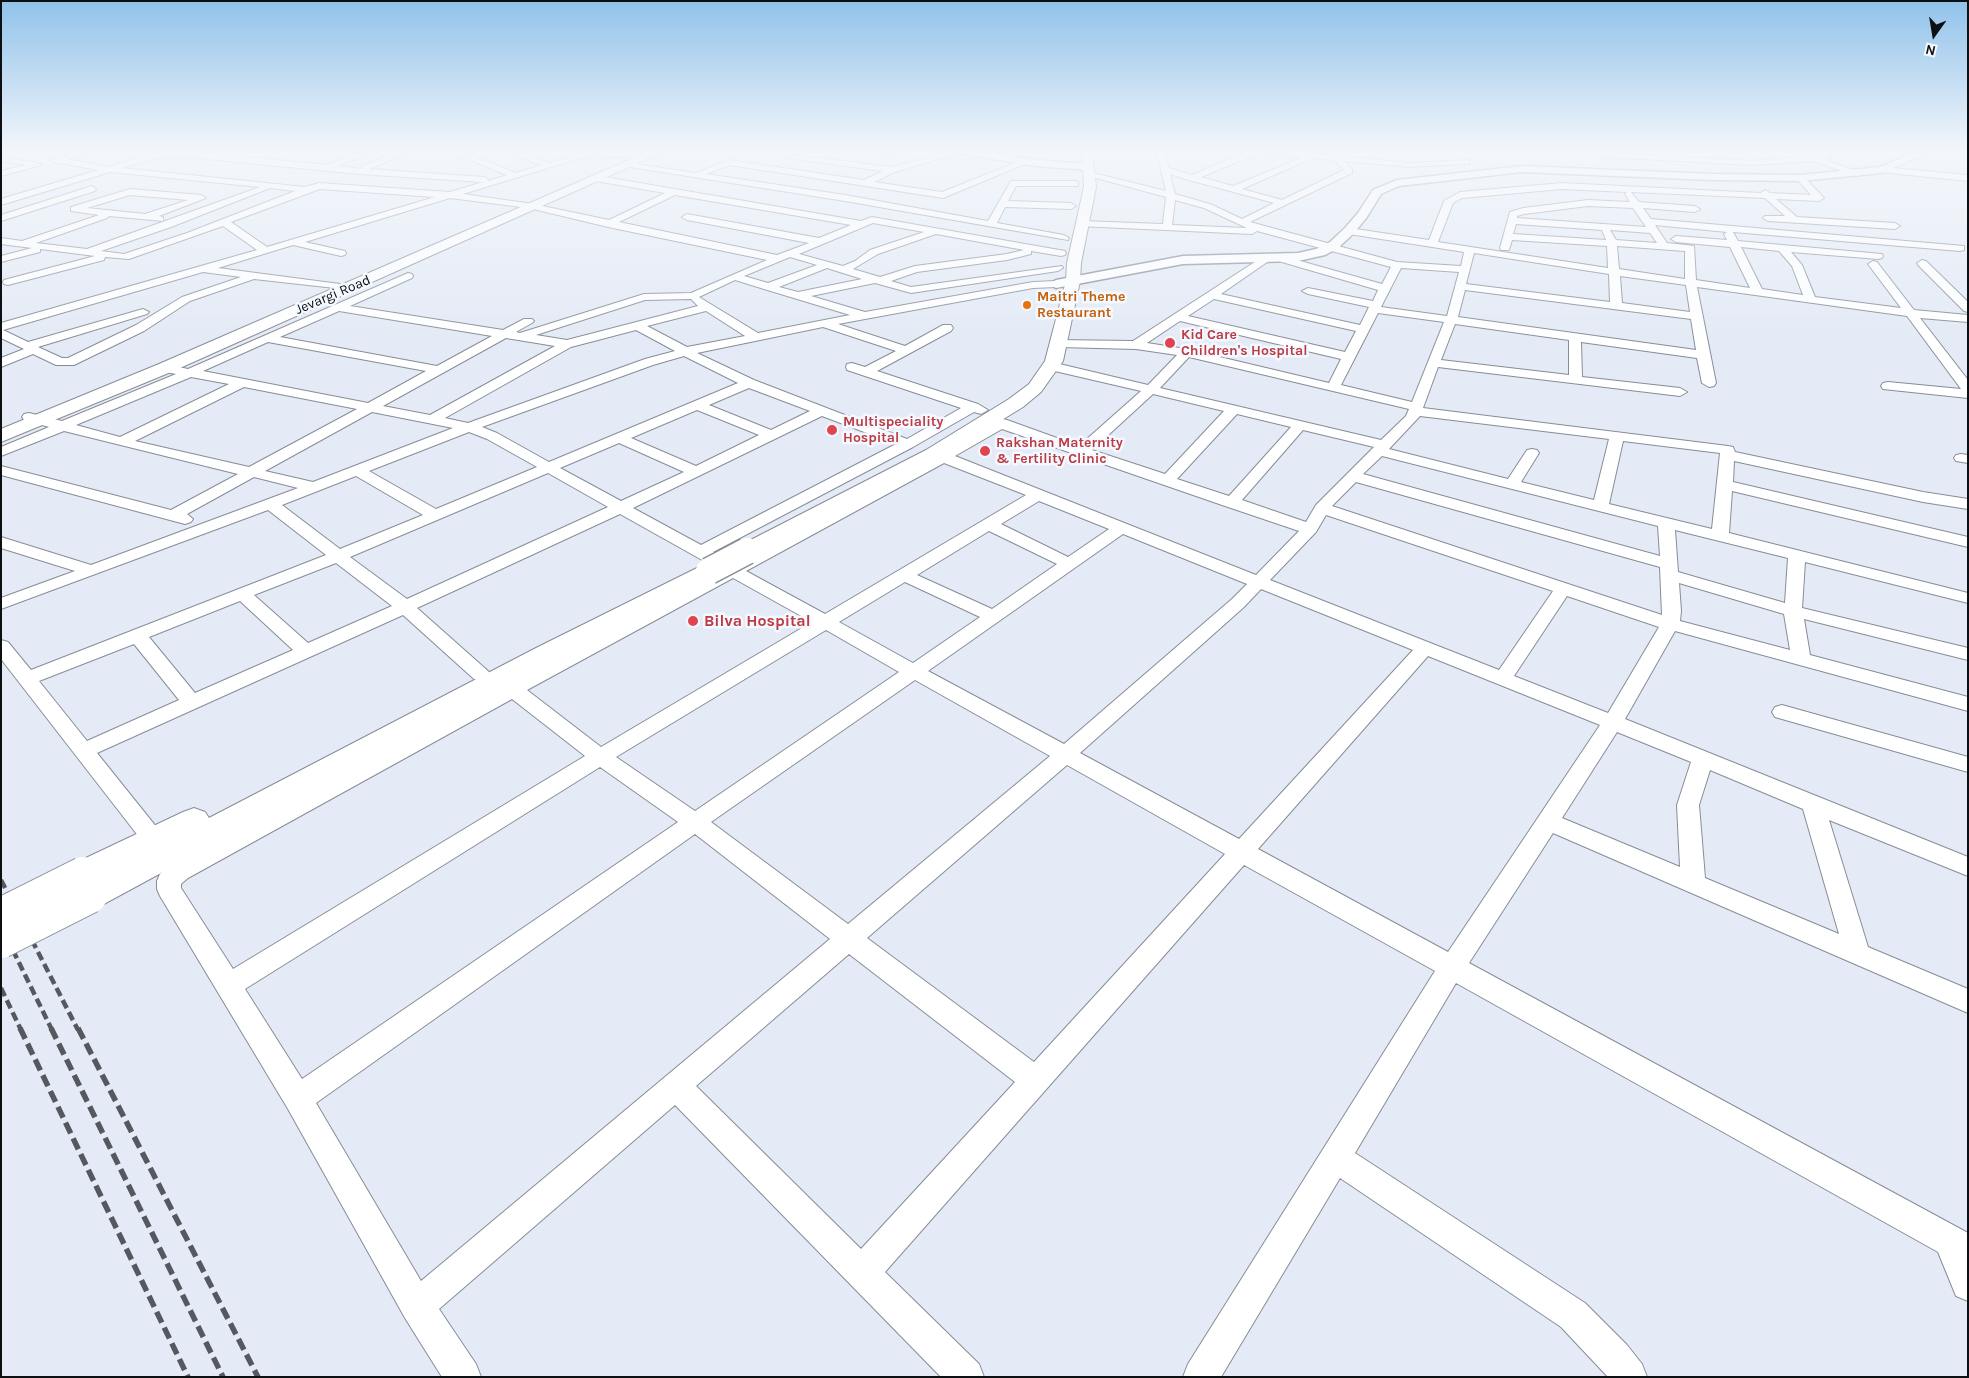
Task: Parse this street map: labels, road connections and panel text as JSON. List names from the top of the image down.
{
  "streets": {
    "main road": ["Jevargi Road"]
  },
  "places": [
    "Maitri Theme Restaurant",
    "Kid Care Children's Hospital",
    "Multispeciality Hospital",
    "Rakshan Maternity & Fertility Clinic",
    "Bilva Hospital"
  ],
  "north": "bottom"
}
